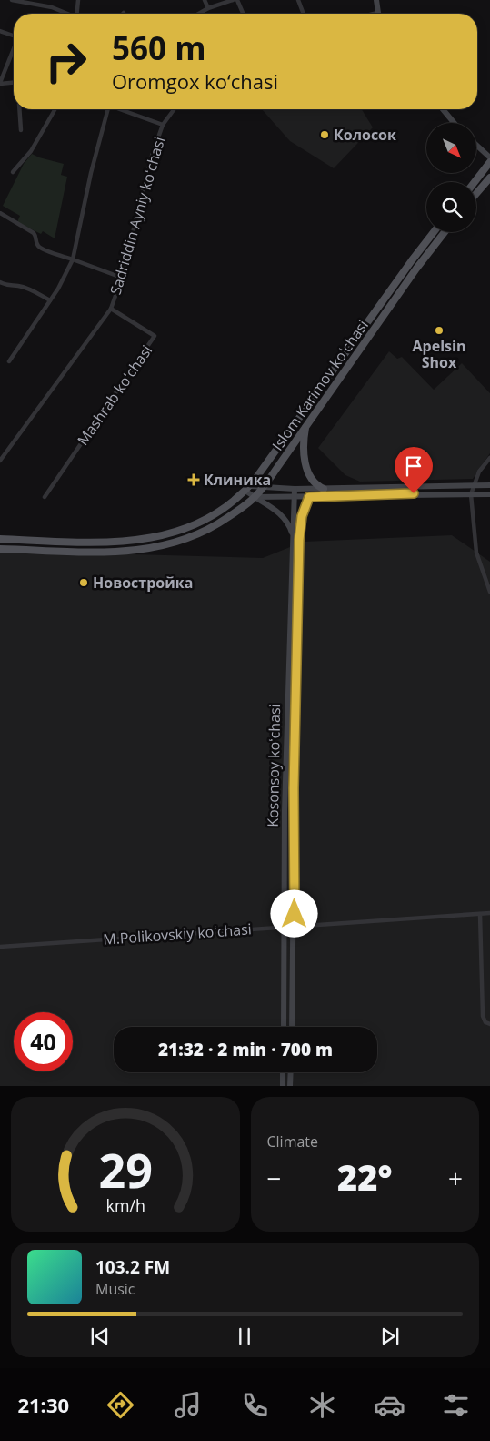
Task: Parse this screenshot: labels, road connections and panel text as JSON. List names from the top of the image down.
{
  "streets": {
    "main road": ["Islom Karimov koʻchasi"],
    "street": [
      "Sadriddin Ayniy koʻchasi",
      "Mashrab koʻchasi",
      "Kosonsoy koʻchasi",
      "M.Polikovskiy koʻchasi"
    ]
  },
  "crossings": [
    ["Sadriddin Ayniy koʻchasi", "Mashrab koʻchasi"],
    ["Kosonsoy koʻchasi", "M.Polikovskiy koʻchasi"]
  ],
  "places": {
    "other": ["Колосок", "Apelsin Shox", "Новостройка"],
    "health": ["Клиника"]
  },
  "north": "bottom right",
  "page": {
    "turn": ["560 m", "Oromgox ko‘chasi"],
    "limit": "40",
    "trip": "21:32 · 2 min · 700 m",
    "tile": "Climate",
    "heat": ["−", "22°", "+"],
    "song": ["103.2 FM", "Music"],
    "tabs": "21:30",
    "gauge": ["29", "km/h"]
  }
}
